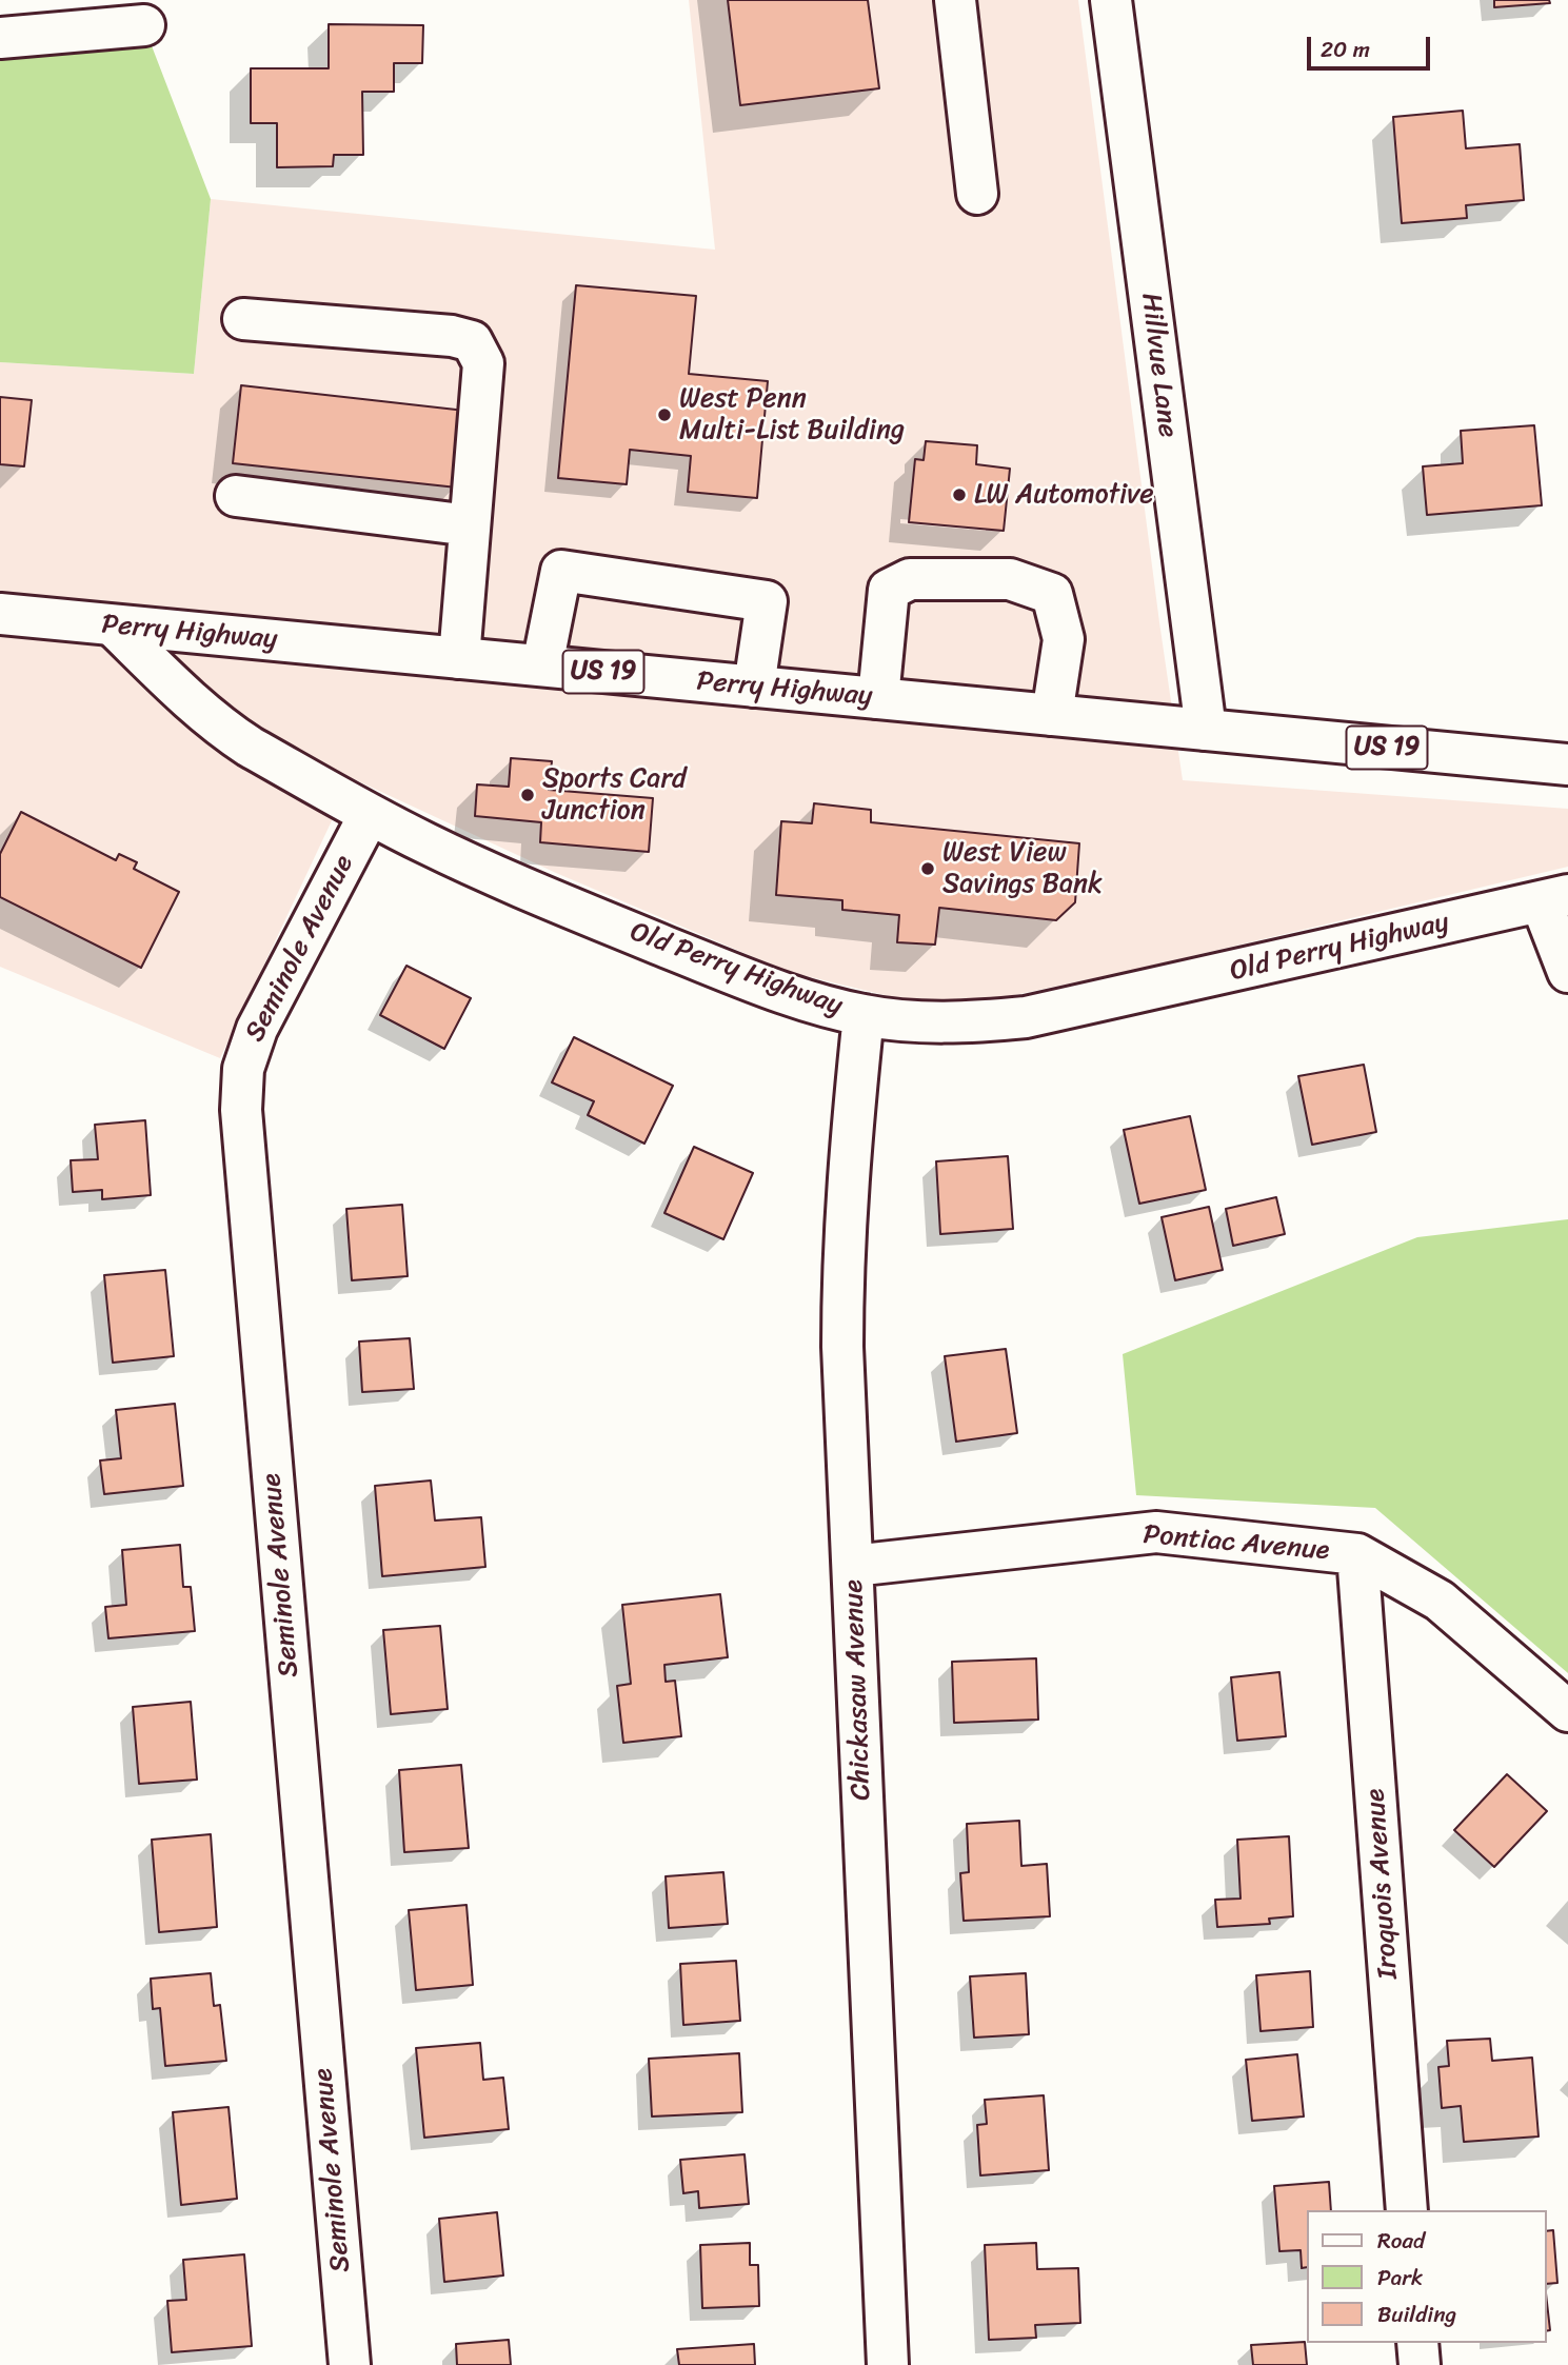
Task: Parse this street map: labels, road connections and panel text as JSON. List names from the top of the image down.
{
  "streets": {
    "street": [
      "Hillvue Lane",
      "Perry Highway",
      "US 19",
      "Old Perry Highway",
      "Seminole Avenue",
      "Pontiac Avenue",
      "Chickasaw Avenue",
      "Iroquois Avenue"
    ]
  },
  "crossings": [
    ["Hillvue Lane", "Perry Highway"],
    ["Perry Highway", "Old Perry Highway"],
    ["Old Perry Highway", "Seminole Avenue"],
    ["Old Perry Highway", "Chickasaw Avenue"],
    ["Pontiac Avenue", "Chickasaw Avenue"],
    ["Pontiac Avenue", "Iroquois Avenue"]
  ],
  "places": [
    "West Penn Multi-List Building",
    "LW Automotive",
    "Sports Card Junction",
    "West View Savings Bank"
  ],
  "legend": ["Road", "Park", "Building"],
  "scale_bar": "20 m"
}
